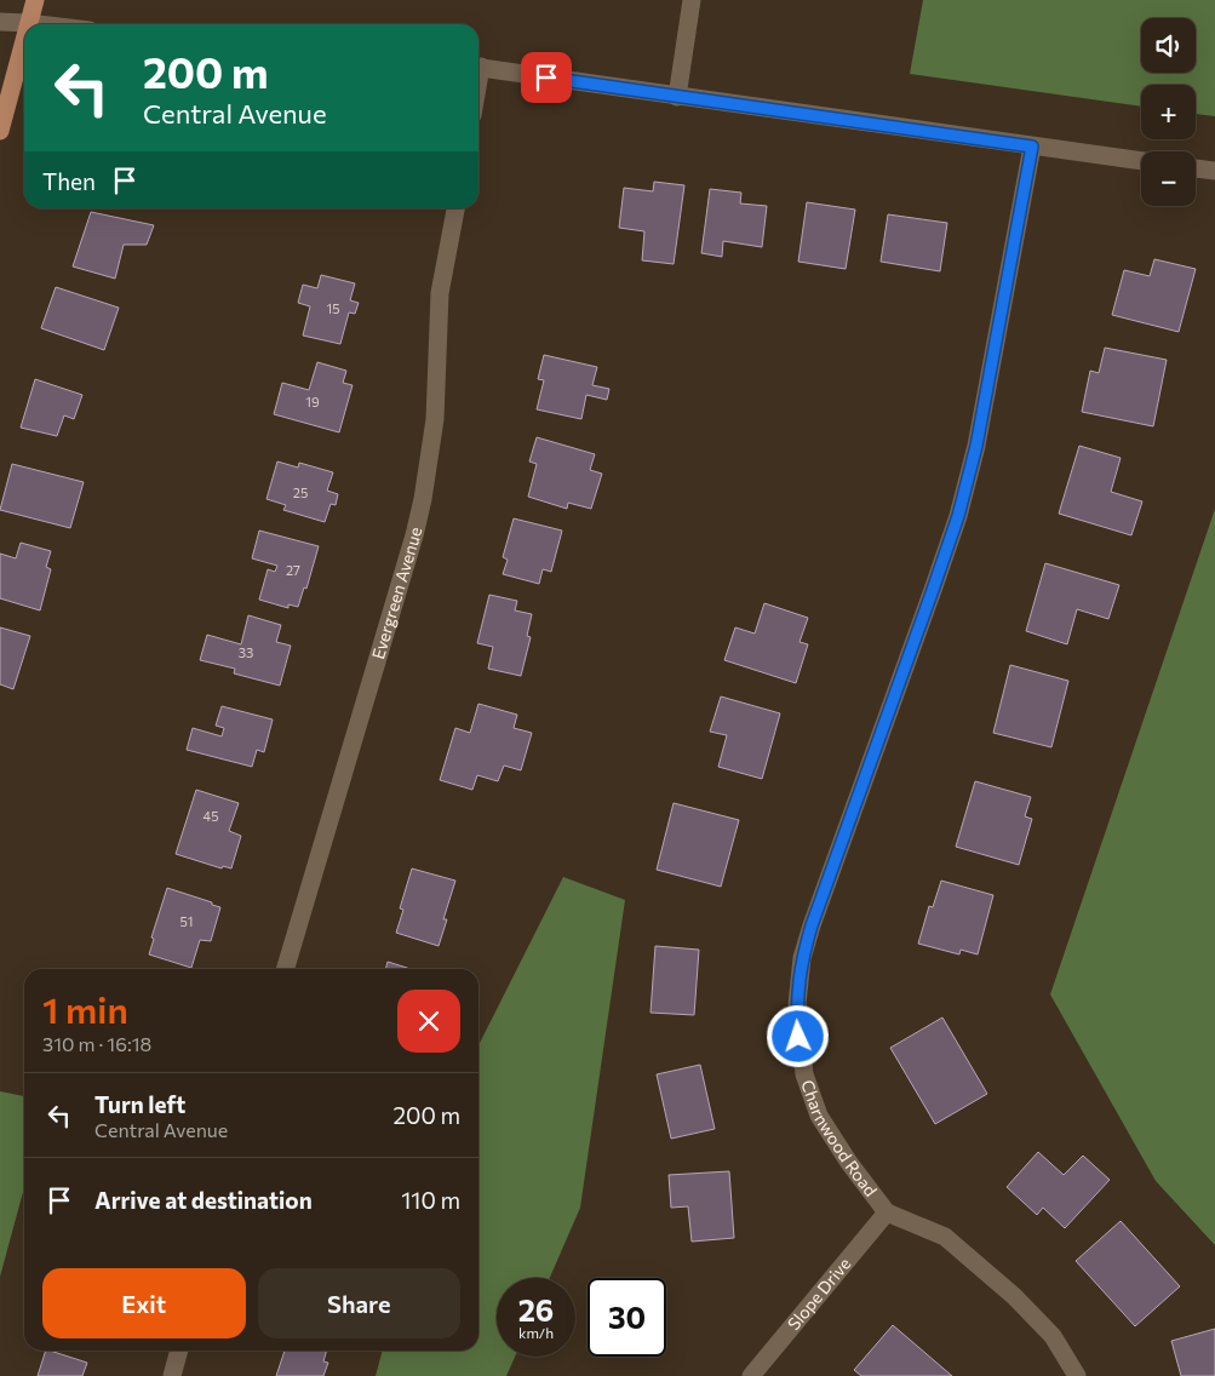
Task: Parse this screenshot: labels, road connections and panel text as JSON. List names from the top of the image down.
{
  "streets": {
    "street": ["Evergreen Avenue", "Charnwood Road", "Slope Drive"]
  },
  "crossings": [
    ["Charnwood Road", "Slope Drive"]
  ],
  "house_numbers": [
    "15",
    "19",
    "25",
    "27",
    "33",
    "45",
    "51"
  ],
  "page": {
    "map_buttons": ["+", "−"],
    "turn": ["200 m", "Central Avenue"],
    "then": "Then",
    "heading": ["1 min", "310 m · 16:18"],
    "list": [
      {
        "name": "Turn left",
        "note": "Central Avenue",
        "value": "200 m"
      },
      {
        "name": "Arrive at destination",
        "value": "110 m"
      }
    ],
    "buttons": ["Exit", "Share"],
    "speed": "26 km/h",
    "limit": "30"
  }
}
